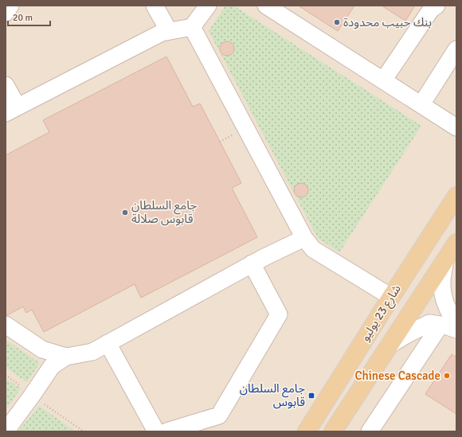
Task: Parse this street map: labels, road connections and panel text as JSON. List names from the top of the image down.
{
  "streets": {
    "main road": ["شارع 23 يوليو"]
  },
  "places": {
    "other": ["بنك حبيب محدودة", "جامع السلطان قابوس صلالة", "Chinese Cascade"],
    "transit": ["جامع السلطان قابوس"]
  },
  "scale_bar": "20 m"
}
